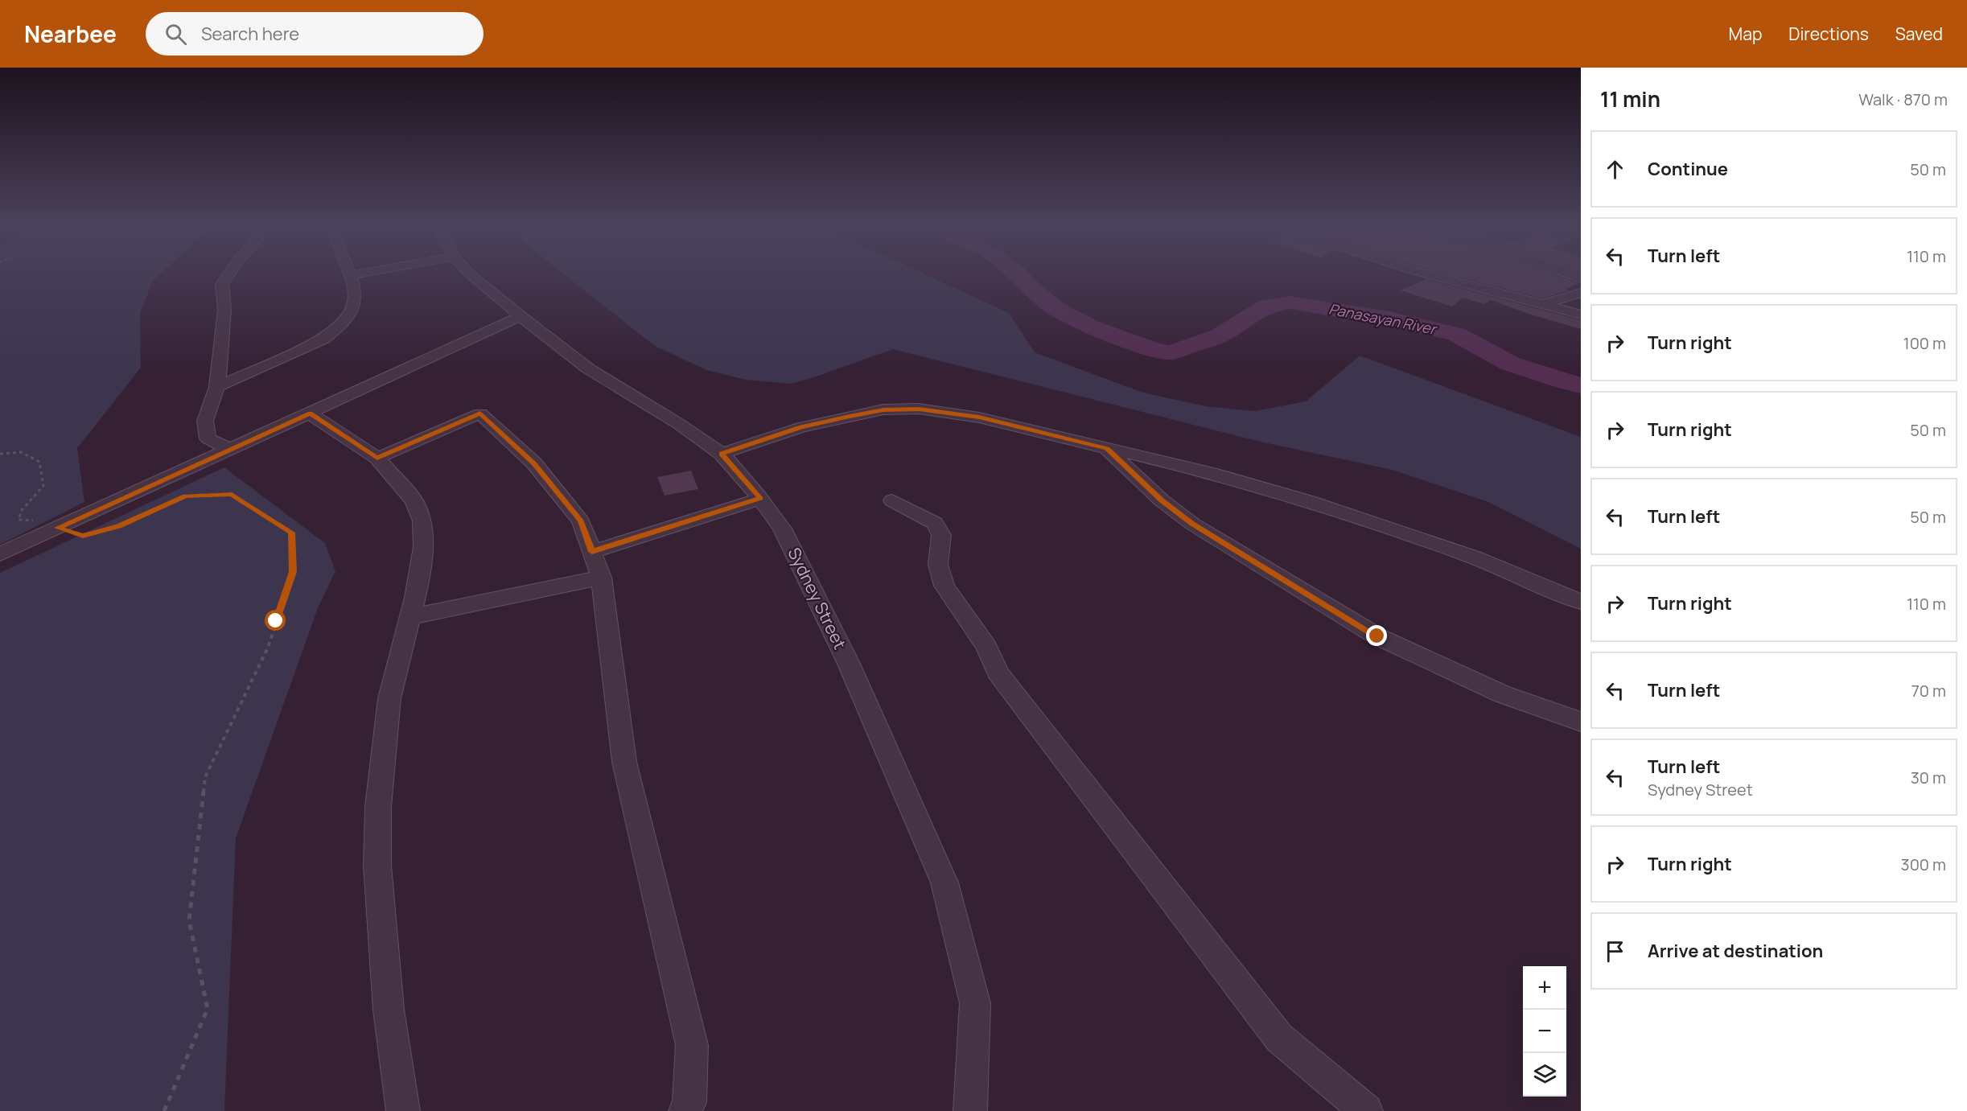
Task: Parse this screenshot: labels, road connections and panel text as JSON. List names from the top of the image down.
{
  "streets": {
    "street": ["Sydney Street"]
  },
  "water": ["Panasayan River"],
  "page": {
    "header": "Nearbee",
    "search": "Search here",
    "nav": ["Map", "Directions", "Saved"],
    "heading": ["11 min", "Walk · 870 m"],
    "list": [
      ["Continue", "50 m"],
      ["Turn left", "110 m"],
      ["Turn right", "100 m"],
      ["Turn right", "50 m"],
      ["Turn left", "50 m"],
      ["Turn right", "110 m"],
      ["Turn left", "70 m"],
      ["Turn left", "Sydney Street", "30 m"],
      ["Turn right", "300 m"],
      "Arrive at destination"
    ],
    "map_buttons": ["+", "−"]
  }
}
